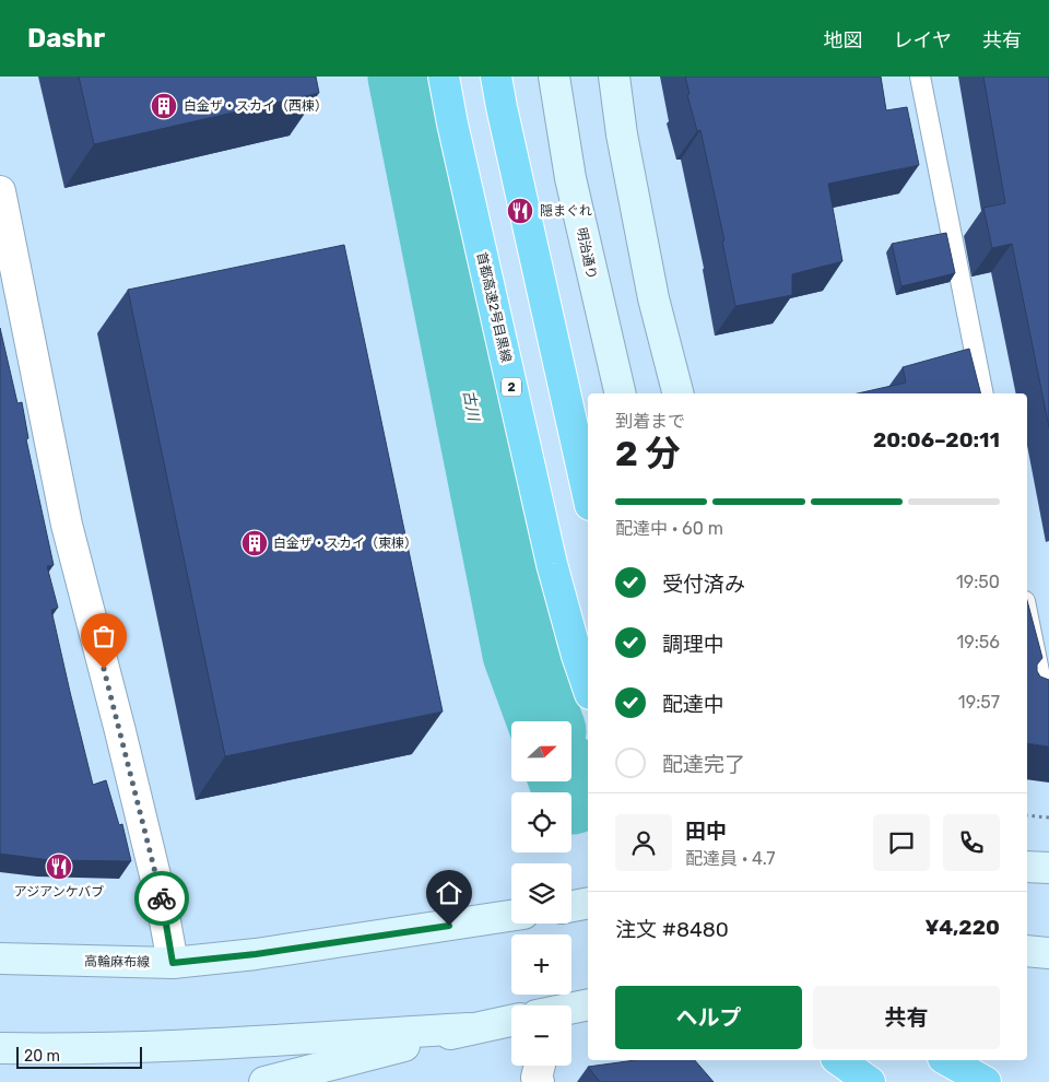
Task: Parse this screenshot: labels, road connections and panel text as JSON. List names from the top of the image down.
{
  "streets": {
    "highway": ["首都高速2号目黒線", "2"],
    "main road": ["明治通り", "高輪麻布線"]
  },
  "water": ["古川"],
  "places": {
    "building": ["白金ザ・スカイ（西棟）", "白金ザ・スカイ（東棟）"],
    "restaurant": ["隠まぐれ", "アジアンケバブ"]
  },
  "scale_bar": "20 m",
  "north": "right",
  "page": {
    "header": "Dashr",
    "nav": ["地図", "レイヤ", "共有"],
    "heading": ["2 分", "到着まで", "20:06–20:11"],
    "panel": [
      "田中",
      "配達員 · 4.7",
      "注文 #8480",
      "¥4,220"
    ],
    "bar": "配達中 · 60 m",
    "list": [
      ["受付済み", "19:50"],
      ["調理中", "19:56"],
      ["配達中", "19:57"],
      "配達完了"
    ],
    "map_buttons": ["+", "−"],
    "buttons": ["ヘルプ", "共有"],
    "scale": "20 m"
  }
}
